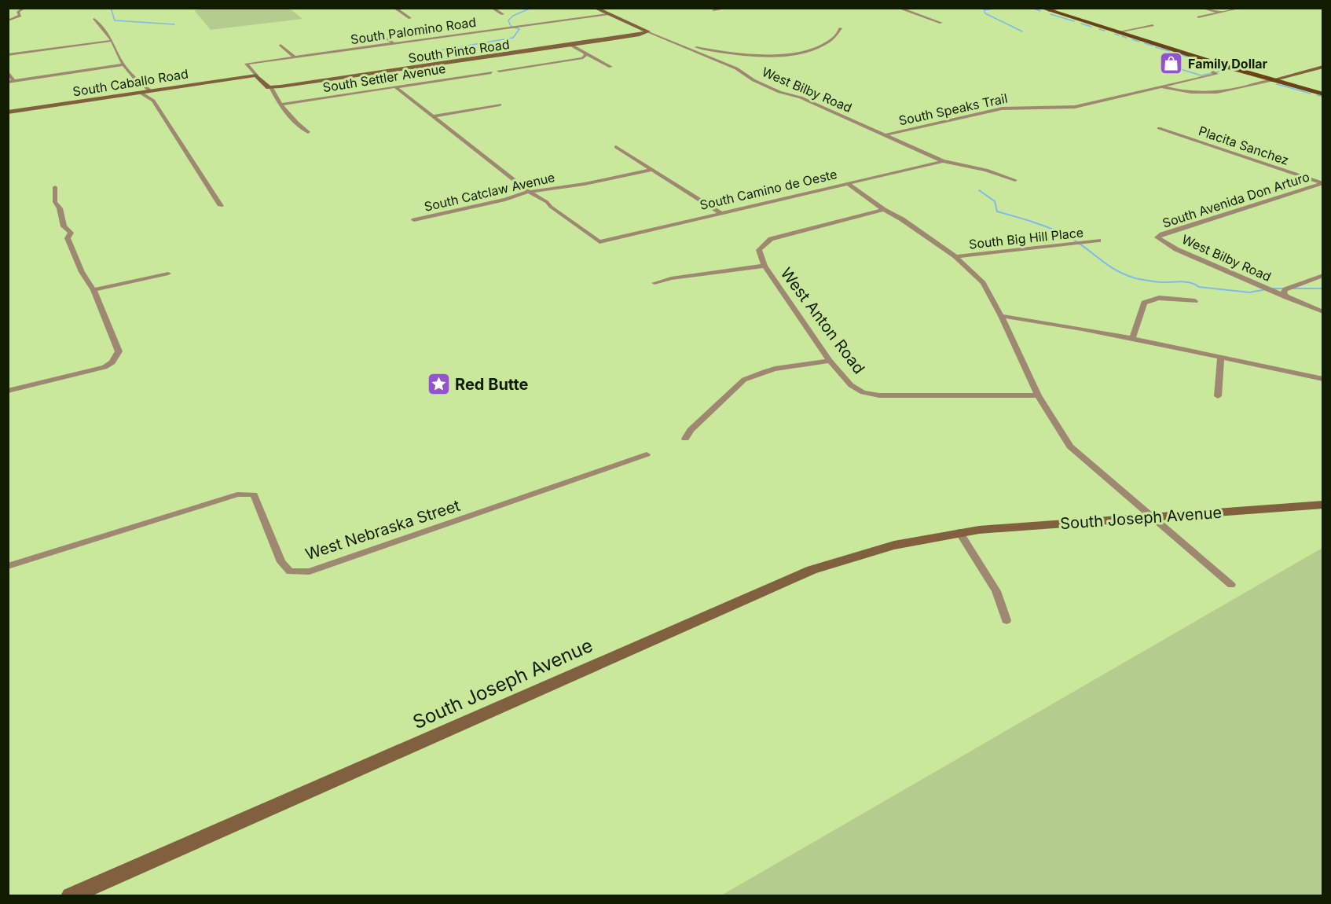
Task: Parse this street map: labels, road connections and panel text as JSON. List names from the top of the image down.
{
  "streets": {
    "street": [
      "South Palomino Road",
      "South Pinto Road",
      "South Settler Avenue",
      "South Caballo Road",
      "West Bilby Road",
      "South Speaks Trail",
      "Placita Sanchez",
      "South Camino de Oeste",
      "South Catclaw Avenue",
      "South Avenida Don Arturo",
      "South Big Hill Place",
      "West Anton Road",
      "South Joseph Avenue",
      "West Nebraska Street"
    ]
  },
  "crossings": [
    ["South Palomino Road", "South Caballo Road"],
    ["South Palomino Road", "West Bilby Road"],
    ["South Pinto Road", "West Bilby Road"],
    ["West Bilby Road", "South Speaks Trail"],
    ["West Bilby Road", "South Camino de Oeste"],
    ["West Bilby Road", "South Avenida Don Arturo"],
    ["Placita Sanchez", "South Avenida Don Arturo"],
    ["South Camino de Oeste", "South Catclaw Avenue"]
  ],
  "places": {
    "shop": ["Family Dollar"],
    "place": ["Red Butte"]
  }
}
